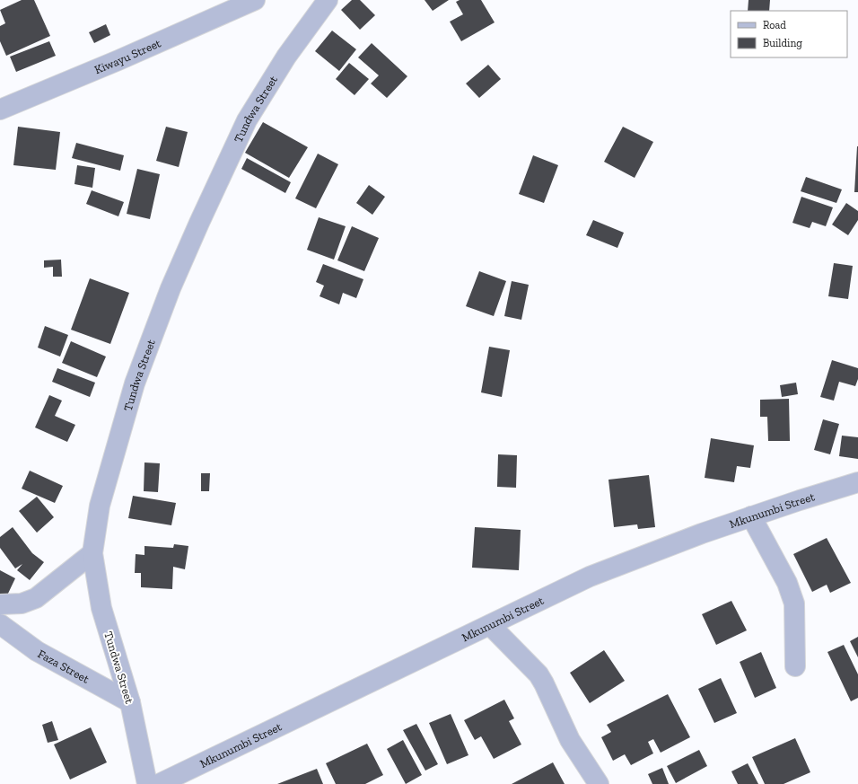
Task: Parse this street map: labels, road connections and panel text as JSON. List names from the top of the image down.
{
  "streets": {
    "street": [
      "Kiwayu Street",
      "Tundwa Street",
      "Mkunumbi Street",
      "Faza Street"
    ]
  },
  "crossings": [
    ["Tundwa Street", "Faza Street"]
  ],
  "legend": ["Road", "Building"]
}
